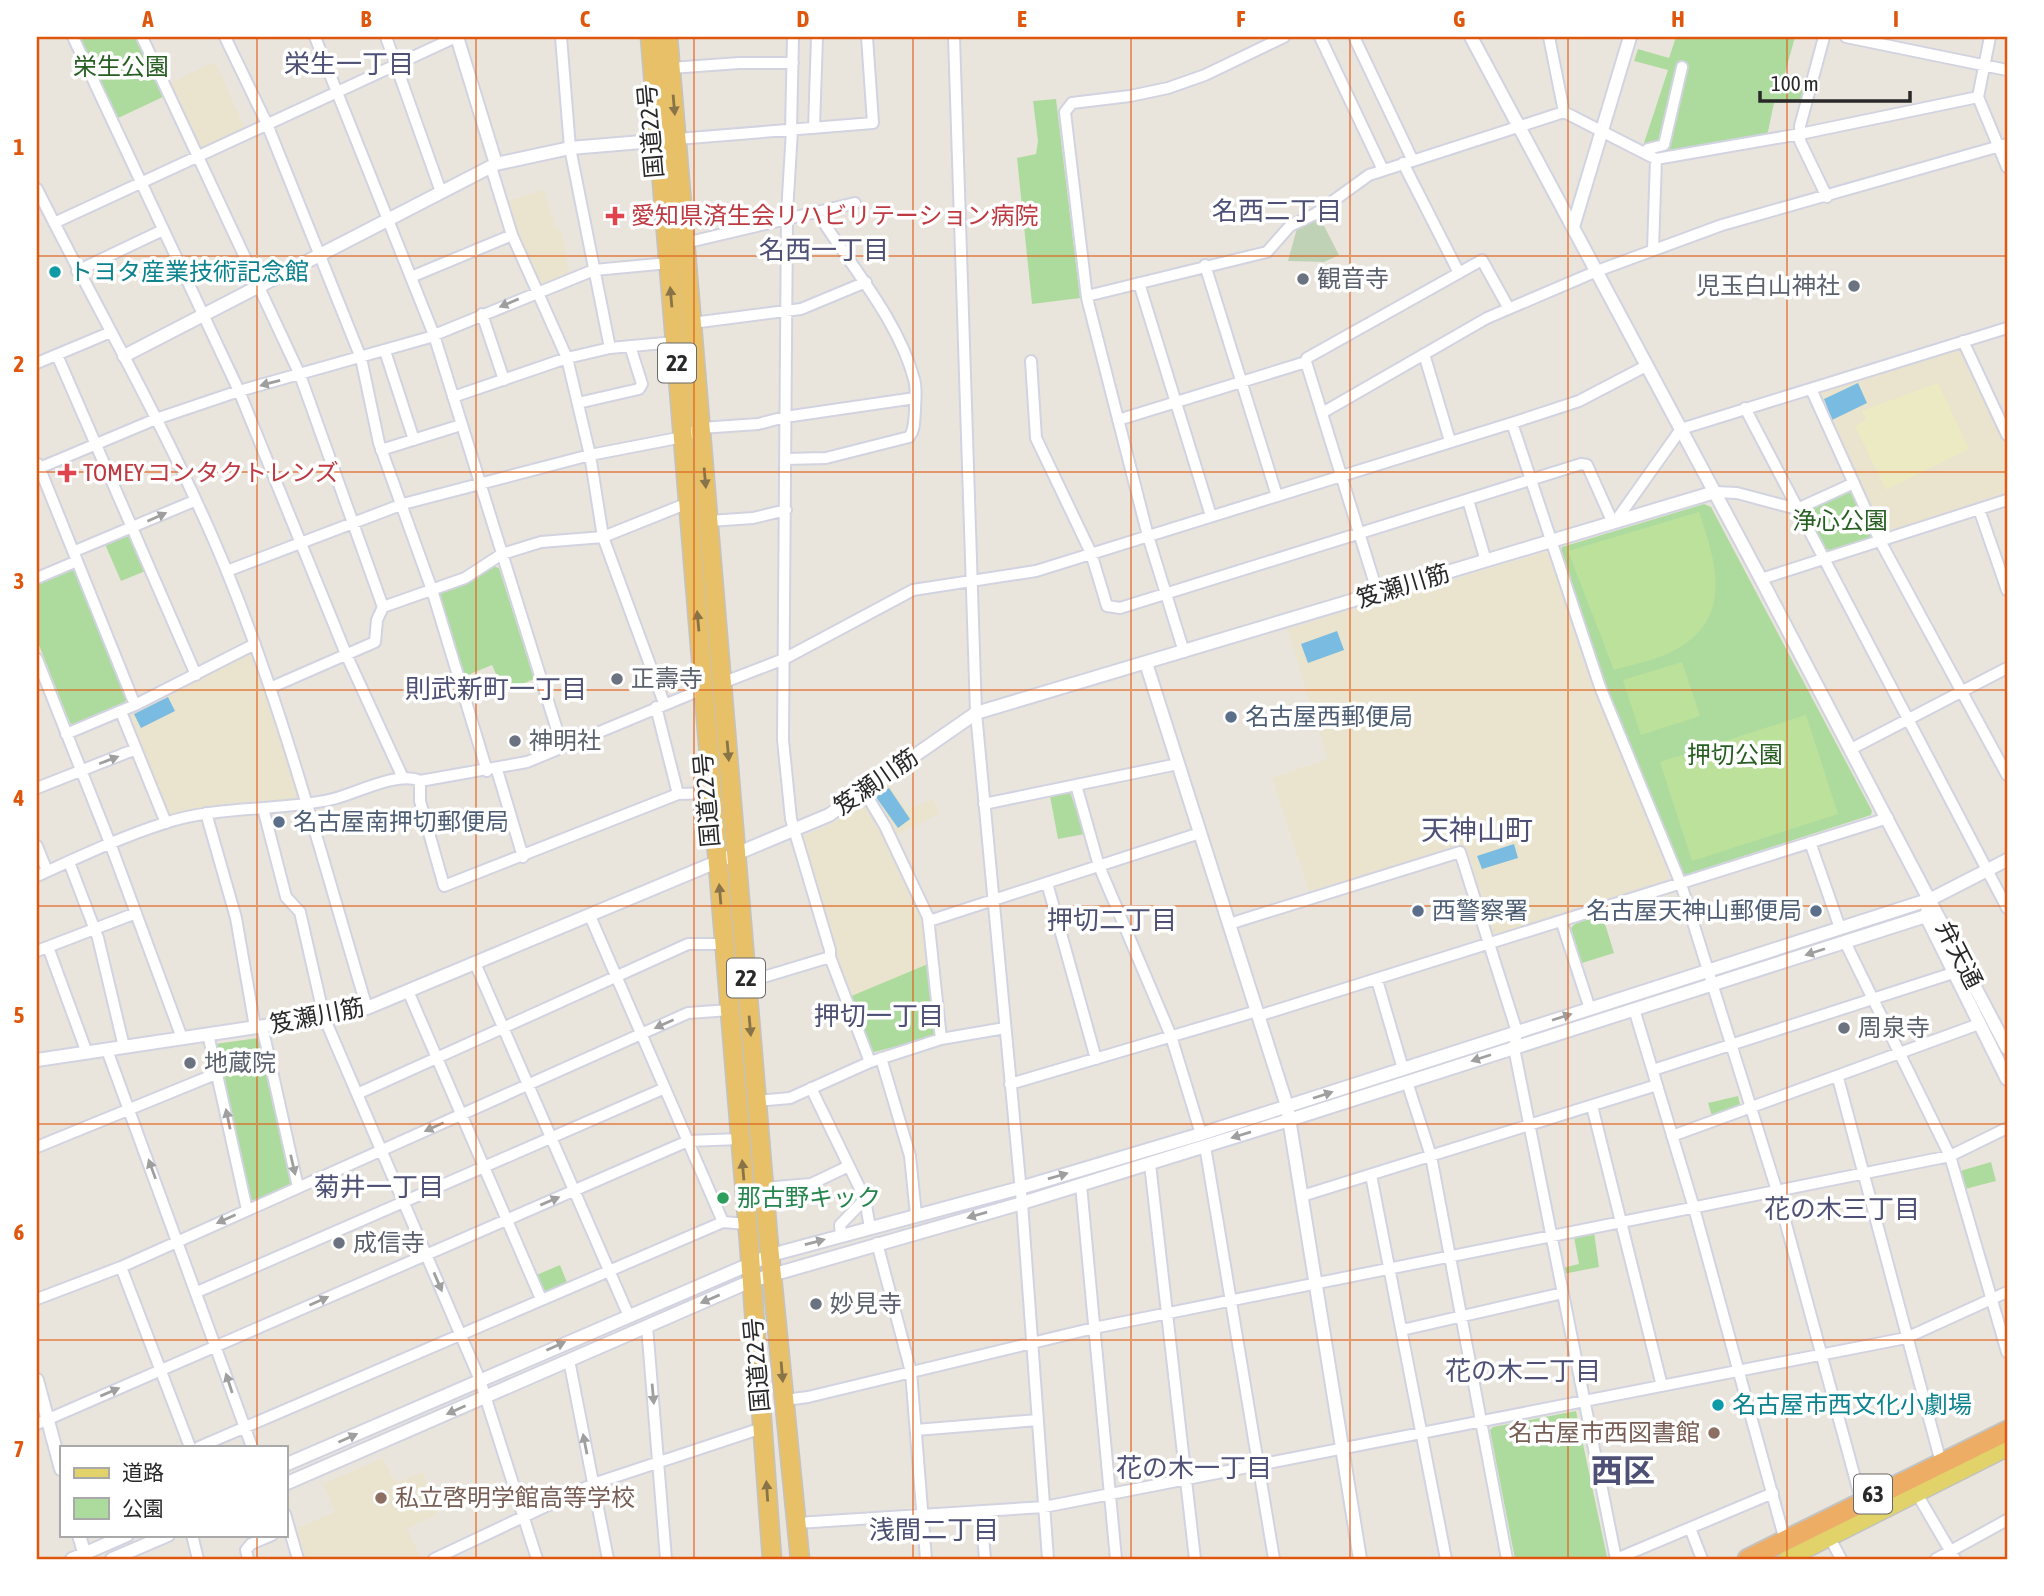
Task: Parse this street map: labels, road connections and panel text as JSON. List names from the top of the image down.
{
  "streets": {
    "highway": ["国道22号", "22"],
    "main road": ["63"],
    "street": ["笈瀬川筋", "弁天通"]
  },
  "crossings": [
    ["国道22号", "笈瀬川筋"],
    ["笈瀬川筋", "弁天通"]
  ],
  "districts": [
    "栄生一丁目",
    "名西二丁目",
    "名西一丁目",
    "則武新町一丁目",
    "天神山町",
    "押切二丁目",
    "押切一丁目",
    "菊井一丁目",
    "花の木三丁目",
    "花の木二丁目",
    "花の木一丁目",
    "西区",
    "浅間二丁目"
  ],
  "parks": ["栄生公園", "浄心公園", "押切公園"],
  "places": {
    "health": ["愛知県済生会リハビリテーション病院", "TOMEY コンタクトレンズ"],
    "other": [
      "トヨタ産業技術記念館",
      "観音寺",
      "児玉白山神社",
      "正壽寺",
      "名古屋西郵便局",
      "神明社",
      "名古屋南押切郵便局",
      "西警察署",
      "名古屋天神山郵便局",
      "周泉寺",
      "地蔵院",
      "那古野キック",
      "成信寺",
      "妙見寺",
      "名古屋市西文化小劇場",
      "名古屋市西図書館",
      "私立啓明学館高等学校"
    ]
  },
  "legend": ["道路", "公園"],
  "scale_bar": "100 m",
  "grid": {
    "columns": [
      "A",
      "B",
      "C",
      "D",
      "E",
      "F",
      "G",
      "H",
      "I"
    ],
    "rows": [
      "1",
      "2",
      "3",
      "4",
      "5",
      "6",
      "7"
    ]
  }
}
